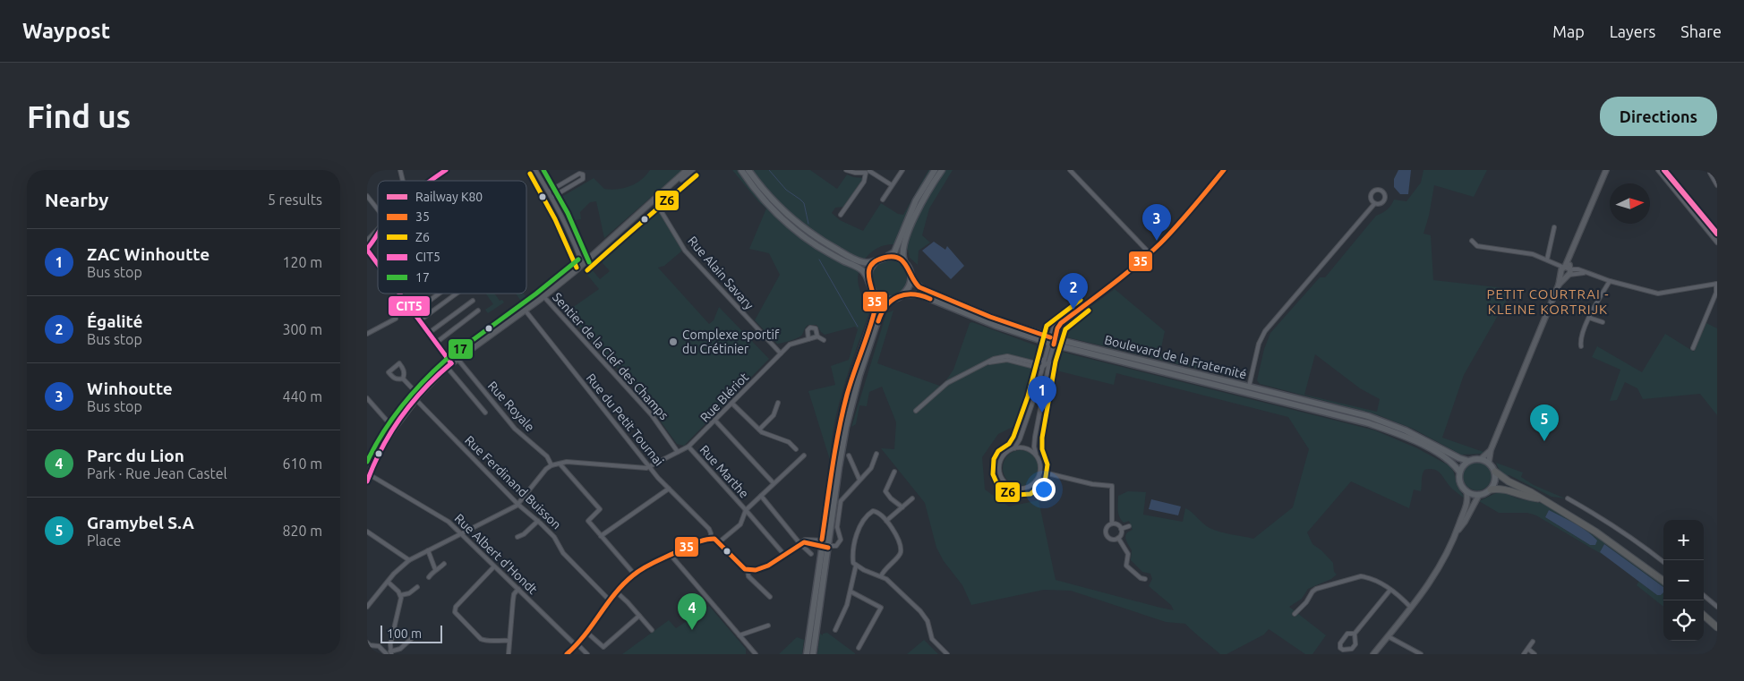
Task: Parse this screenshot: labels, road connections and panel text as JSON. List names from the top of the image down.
{
  "streets": {
    "main road": ["Boulevard de la Fraternité"],
    "street": [
      "Rue Alain Savary",
      "Sentier de la Clef des Champs",
      "Rue Blériot",
      "Rue Royale",
      "Rue du Petit Tournai",
      "Rue Marthe",
      "Rue Ferdinand Buisson",
      "Rue Albert d'Hondt"
    ]
  },
  "crossings": [
    ["Rue Alain Savary", "Rue Blériot"],
    ["Sentier de la Clef des Champs", "Rue Blériot"],
    ["Rue Blériot", "Rue du Petit Tournai"],
    ["Rue Blériot", "Rue Marthe"]
  ],
  "districts": ["PETIT COURTRAI - KLEINE KORTRIJK"],
  "places": ["Complexe sportif du Crétinier"],
  "lines": [
    "rail line K80",
    "transit line 35",
    "transit line CIT5",
    "transit line 17",
    "transit line Z6"
  ],
  "legend": [
    "Railway K80",
    "35",
    "Z6",
    "CIT5",
    "17"
  ],
  "scale_bar": "100 m",
  "north": "right",
  "page": {
    "header": "Waypost",
    "nav": ["Map", "Layers", "Share"],
    "buttons": "Directions",
    "title": "Find us",
    "heading": ["Nearby", "5 results"],
    "pins": [
      "3",
      "2",
      "1",
      "5",
      "4"
    ],
    "list": [
      {
        "mark": "1",
        "name": "ZAC Winhoutte",
        "note": "Bus stop",
        "value": "120 m"
      },
      {
        "mark": "2",
        "name": "Égalité",
        "note": "Bus stop",
        "value": "300 m"
      },
      {
        "mark": "3",
        "name": "Winhoutte",
        "note": "Bus stop",
        "value": "440 m"
      },
      {
        "mark": "4",
        "name": "Parc du Lion",
        "note": "Park · Rue Jean Castel",
        "value": "610 m"
      },
      {
        "mark": "5",
        "name": "Gramybel S.A",
        "note": "Place",
        "value": "820 m"
      }
    ],
    "map_buttons": ["+", "−"],
    "scale": "100 m"
  }
}
